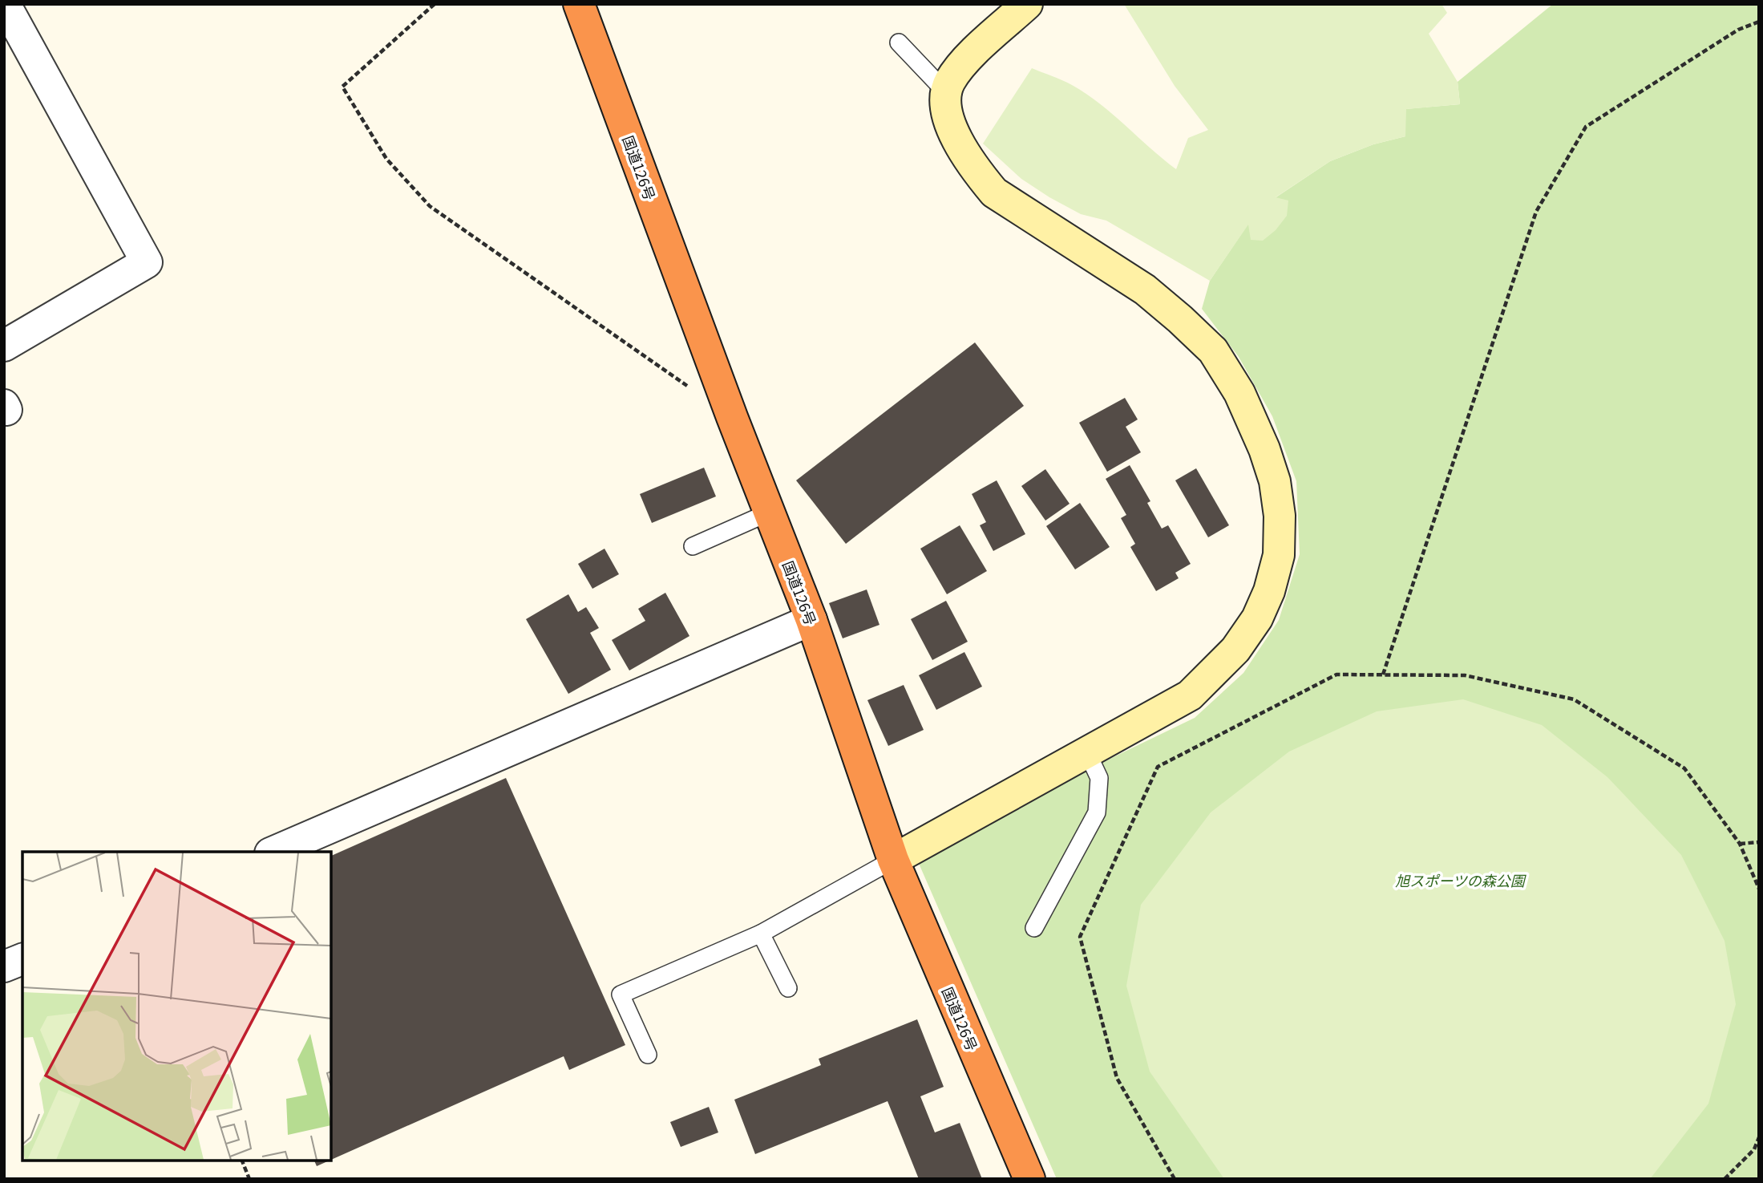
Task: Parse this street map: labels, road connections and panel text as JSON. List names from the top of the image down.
{
  "streets": {
    "highway": ["国道126号"]
  },
  "parks": ["旭スポーツの森公園"]
}
